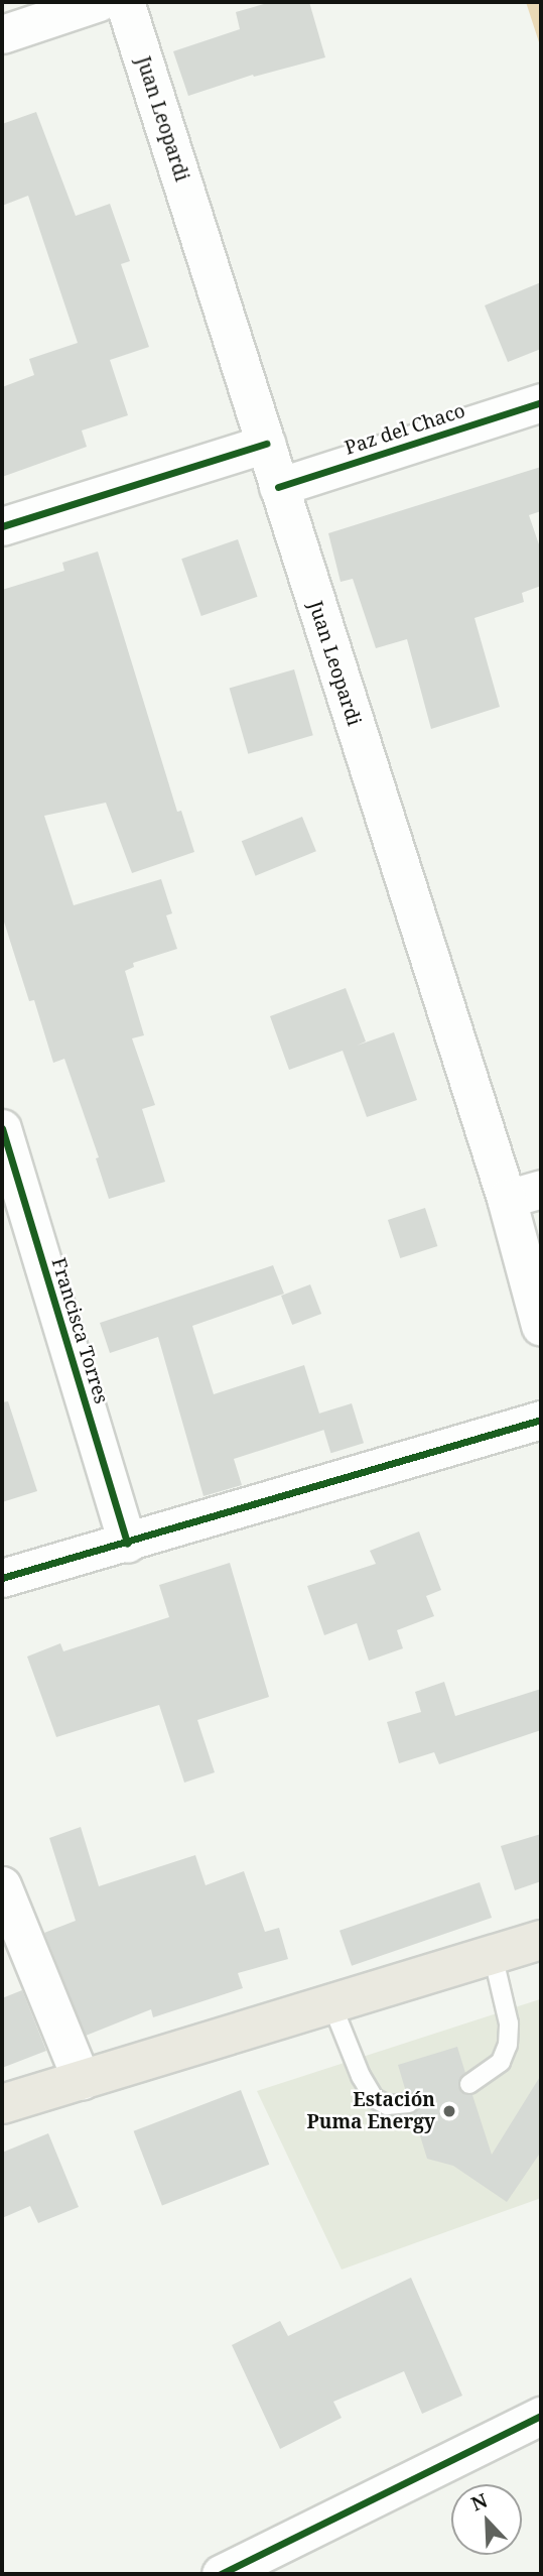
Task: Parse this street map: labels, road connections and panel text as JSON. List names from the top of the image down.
{
  "streets": {
    "main road": ["Juan Leopardi"],
    "street": ["Paz del Chaco", "Francisca Torres"]
  },
  "crossings": [
    ["Juan Leopardi", "Paz del Chaco"]
  ],
  "places": ["Estación Puma Energy"],
  "north": "top left"
}
